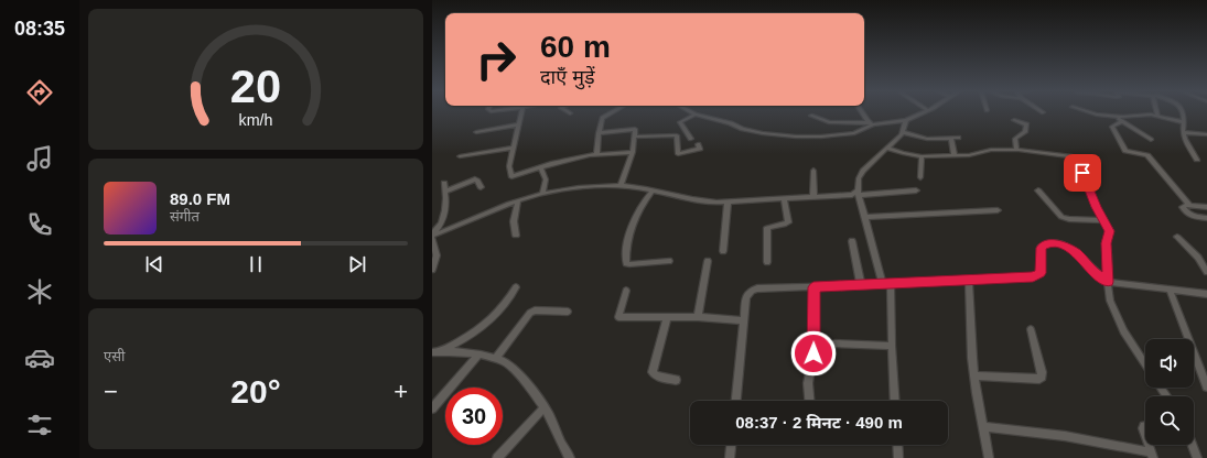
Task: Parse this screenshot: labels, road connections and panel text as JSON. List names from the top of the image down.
{
  "page": {
    "tabs": "08:35",
    "turn": ["60 m", "दाएँ मुड़ें"],
    "song": ["89.0 FM", "संगीत"],
    "tile": "एसी",
    "heat": ["−", "20°", "+"],
    "limit": "30",
    "trip": "08:37 · 2 मिनट · 490 m",
    "gauge": ["20", "km/h"]
  }
}
